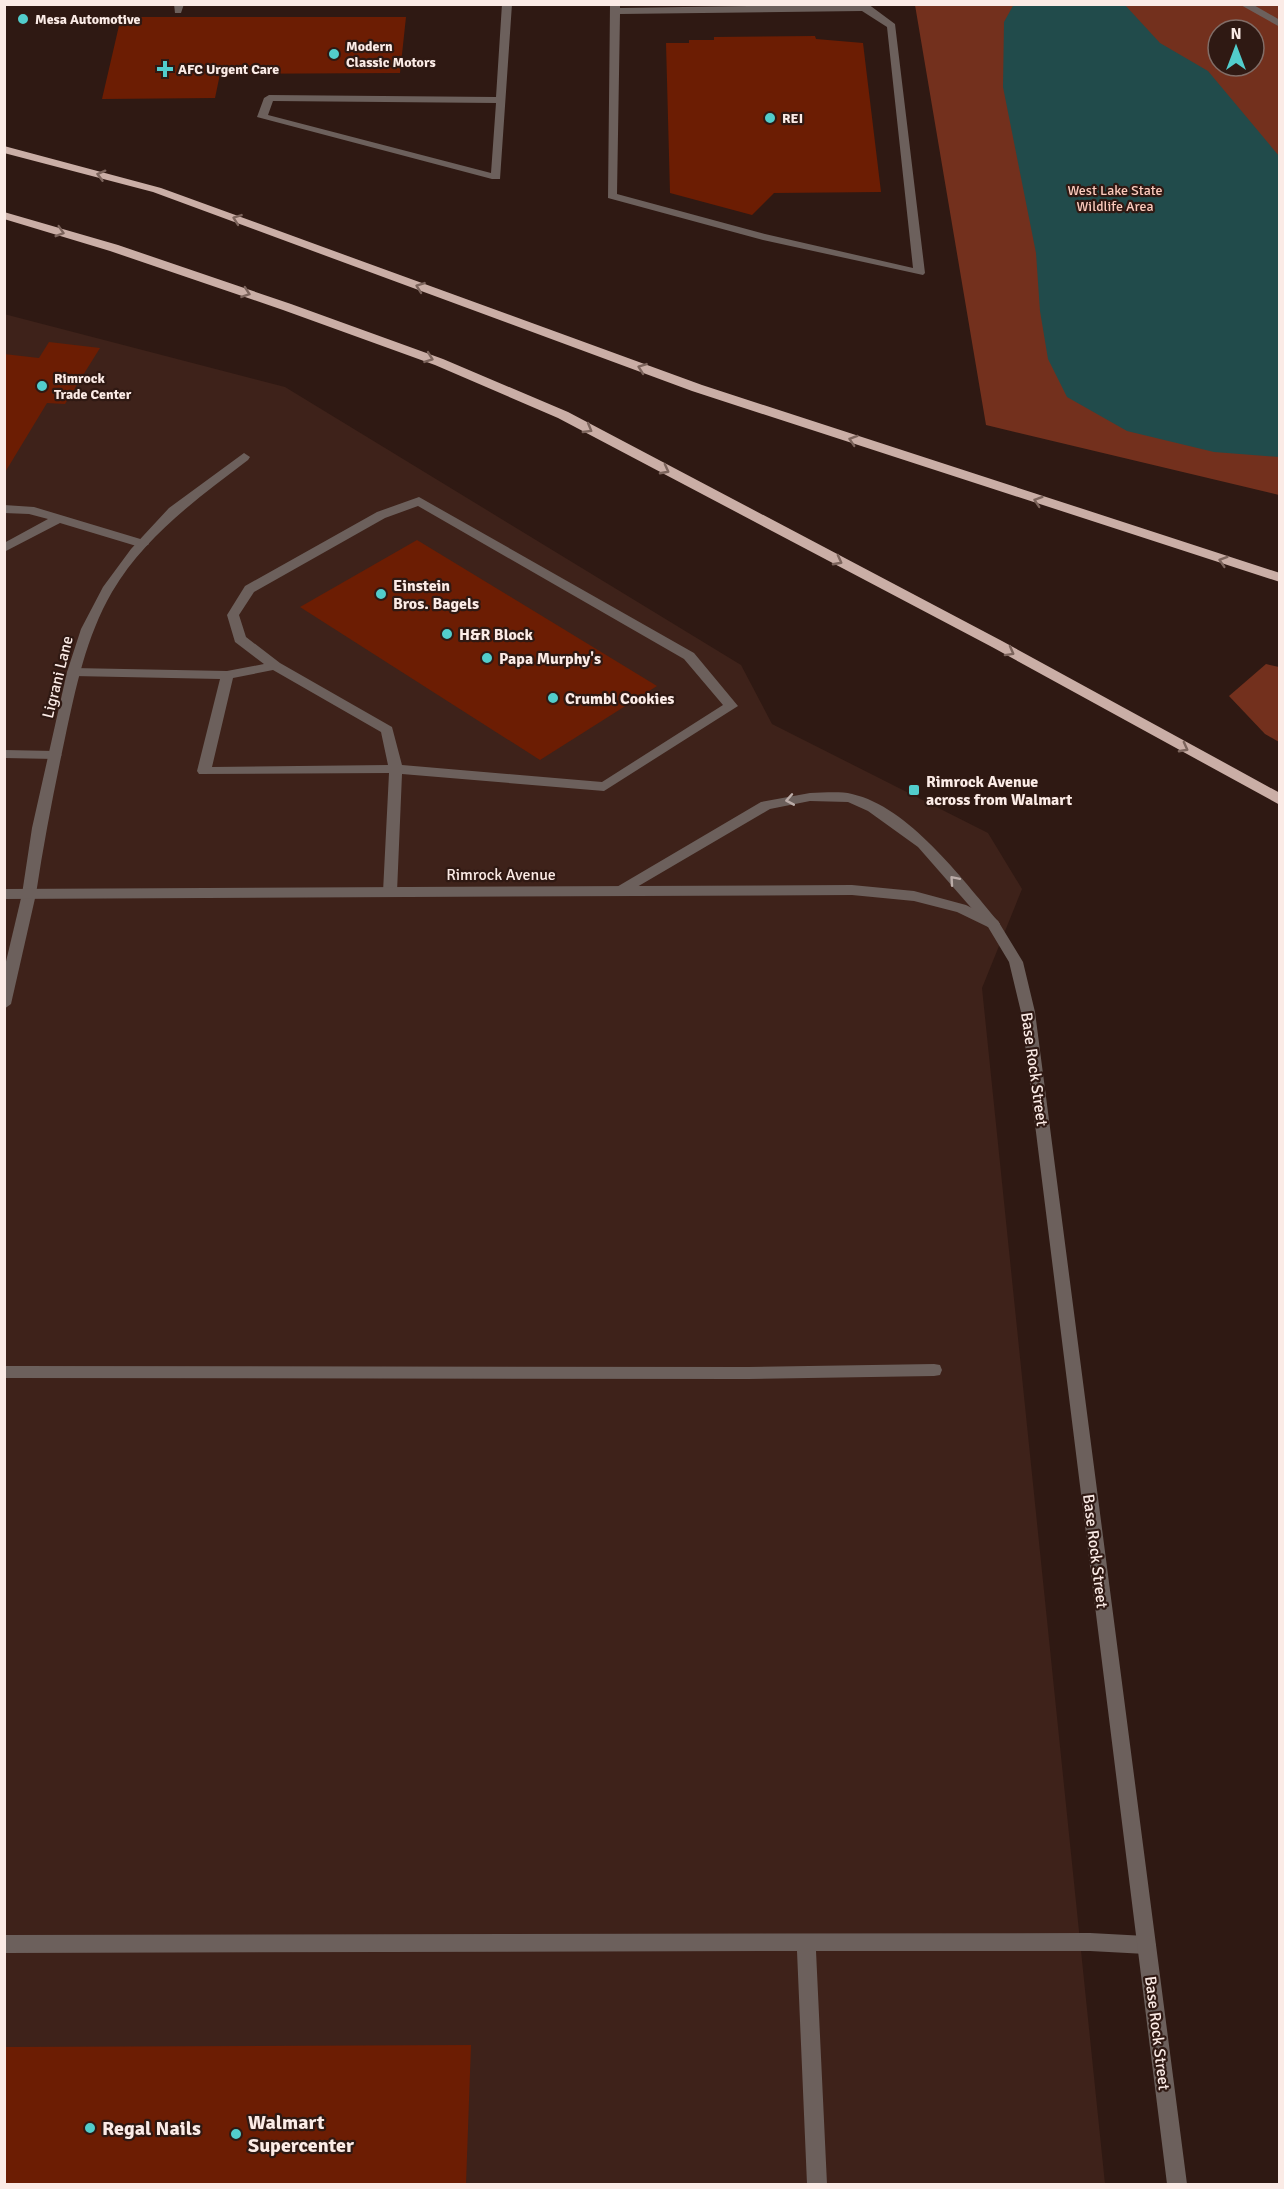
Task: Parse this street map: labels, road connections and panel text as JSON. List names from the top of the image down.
{
  "streets": {
    "street": ["Ligrani Lane", "Rimrock Avenue", "Base Rock Street"]
  },
  "crossings": [
    ["Ligrani Lane", "Rimrock Avenue"],
    ["Rimrock Avenue", "Base Rock Street"]
  ],
  "parks": ["West Lake State Wildlife Area"],
  "places": {
    "other": [
      "Mesa Automotive",
      "Modern Classic Motors",
      "REI",
      "Rimrock Trade Center",
      "Einstein Bros. Bagels",
      "H&R Block",
      "Papa Murphy's",
      "Crumbl Cookies",
      "Regal Nails",
      "Walmart Supercenter"
    ],
    "health": ["AFC Urgent Care"],
    "transit": ["Rimrock Avenue across from Walmart"]
  },
  "north": "top"
}
